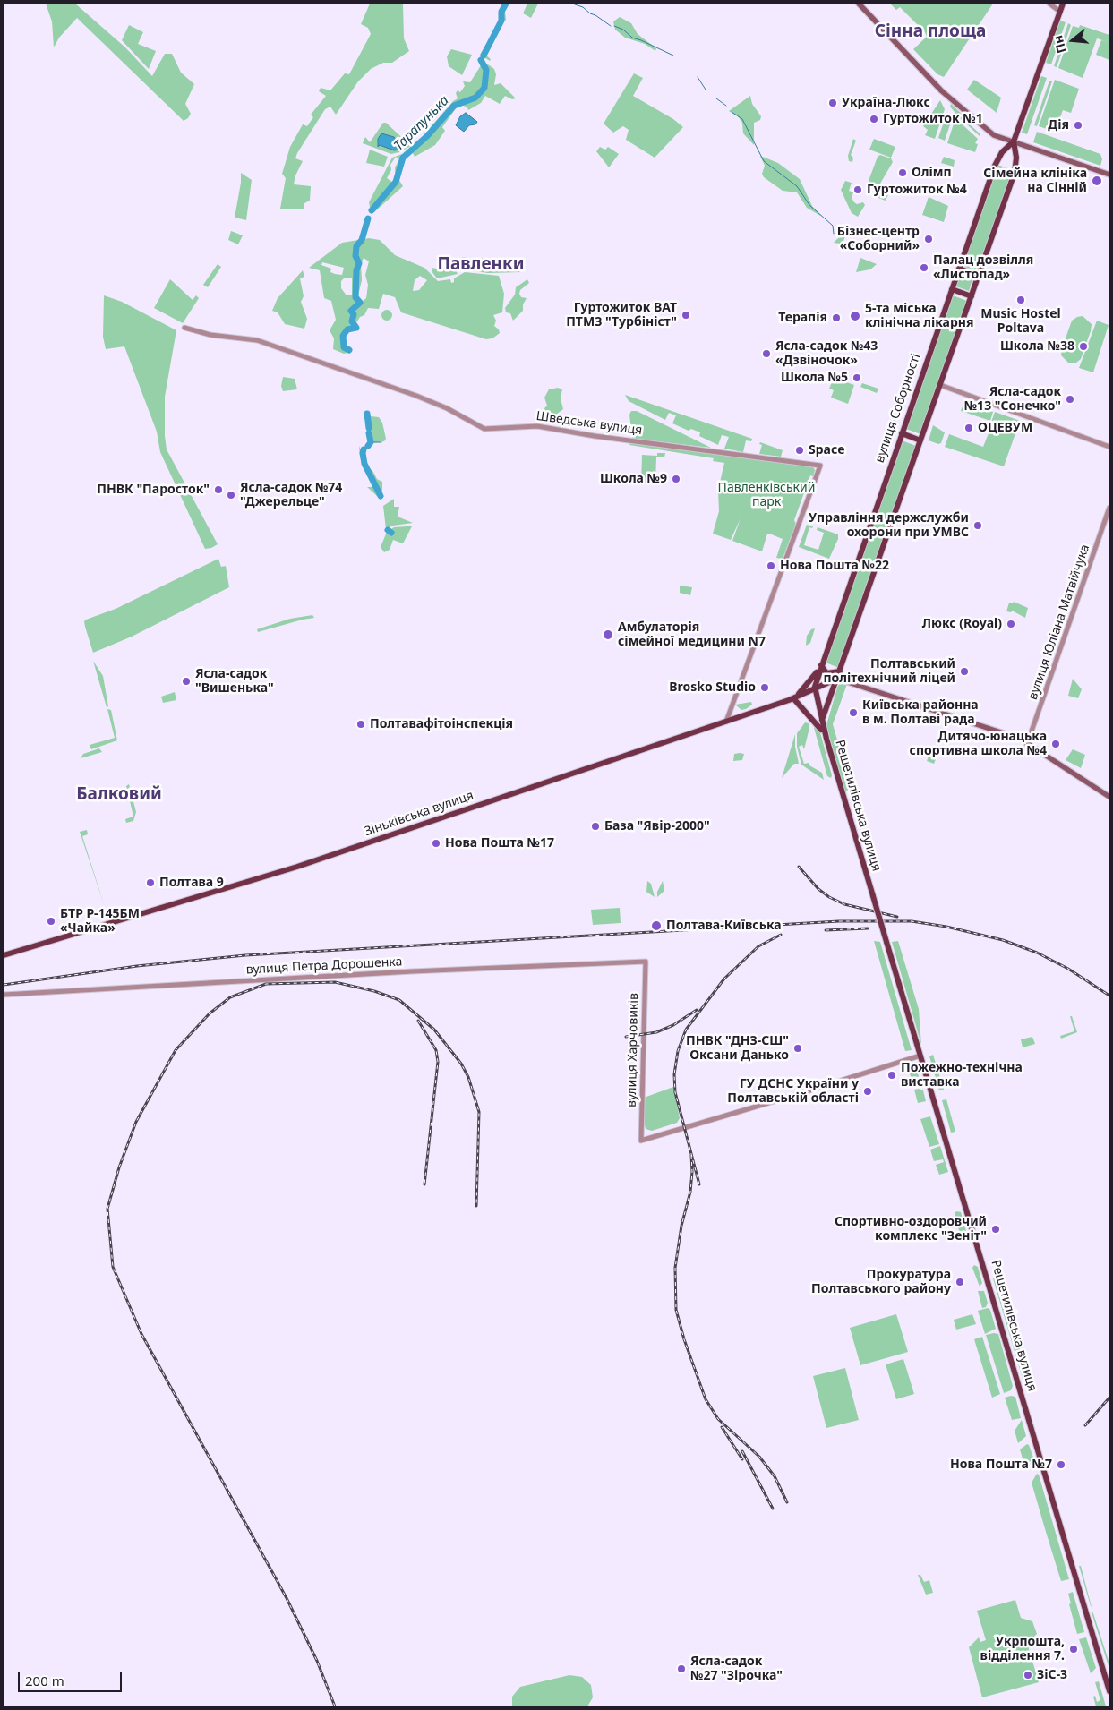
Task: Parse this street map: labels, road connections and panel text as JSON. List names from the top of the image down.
{
  "streets": {
    "main road": ["вулиця Соборності", "Решетилівська вулиця", "Зіньківська вулиця"],
    "street": [
      "Шведська вулиця",
      "вулиця Юліана Матвійчука",
      "вулиця Петра Дорошенка",
      "вулиця Харчовиків"
    ]
  },
  "crossings": [
    ["вулиця Соборності", "Решетилівська вулиця"],
    ["вулиця Соборності", "Зіньківська вулиця"],
    ["Шведська вулиця", "Зіньківська вулиця"],
    ["Решетилівська вулиця", "Зіньківська вулиця"],
    ["Решетилівська вулиця", "вулиця Харчовиків"],
    ["вулиця Петра Дорошенка", "вулиця Харчовиків"]
  ],
  "districts": ["Сінна площа", "Павленки", "Балковий"],
  "water": ["Тарапунька"],
  "parks": ["Павленківський парк"],
  "places": [
    "Україна-Люкс",
    "Гуртожиток №1",
    "Дія",
    "Олімп",
    "Сімейна клініка на Сінній",
    "Гуртожиток №4",
    "Бізнес-центр «Соборний»",
    "Палац дозвілля «Листопад»",
    "Music Hostel Poltava",
    "Гуртожиток ВАТ ПТМЗ \"Турбініст\"",
    "5-та міська клінічна лікарня",
    "Терапія",
    "Школа №38",
    "Ясла-садок №43 «Дзвіночок»",
    "Школа №5",
    "Ясла-садок №13 \"Сонечко\"",
    "ОЦЕВУМ",
    "Space",
    "Школа №9",
    "ПНВК \"Паросток\"",
    "Ясла-садок №74 \"Джерельце\"",
    "Управління держслужби охорони при УМВС",
    "Нова Пошта №22",
    "Люкс (Royal)",
    "Амбулаторія сімейної медицини N7",
    "Полтавський політехнічний ліцей",
    "Ясла-садок \"Вишенька\"",
    "Brosko Studio",
    "Київська районна в м. Полтаві рада",
    "Полтавафітоінспекція",
    "Дитячо-юнацька спортивна школа №4",
    "База \"Явір-2000\"",
    "Нова Пошта №17",
    "Полтава 9",
    "БТР Р-145БМ «Чайка»",
    "Полтава-Київська",
    "ПНВК \"ДНЗ-СШ\" Оксани Данько",
    "Пожежно-технічна виставка",
    "ГУ ДСНС України у Полтавській області",
    "Спортивно-оздоровчий комплекс \"Зеніт\"",
    "Прокуратура Полтавського району",
    "Нова Пошта №7",
    "Укрпошта, відділення 7.",
    "Ясла-садок №27 \"Зірочка\"",
    "ЗіС-3"
  ],
  "scale_bar": "200 m",
  "north": "left"
}
